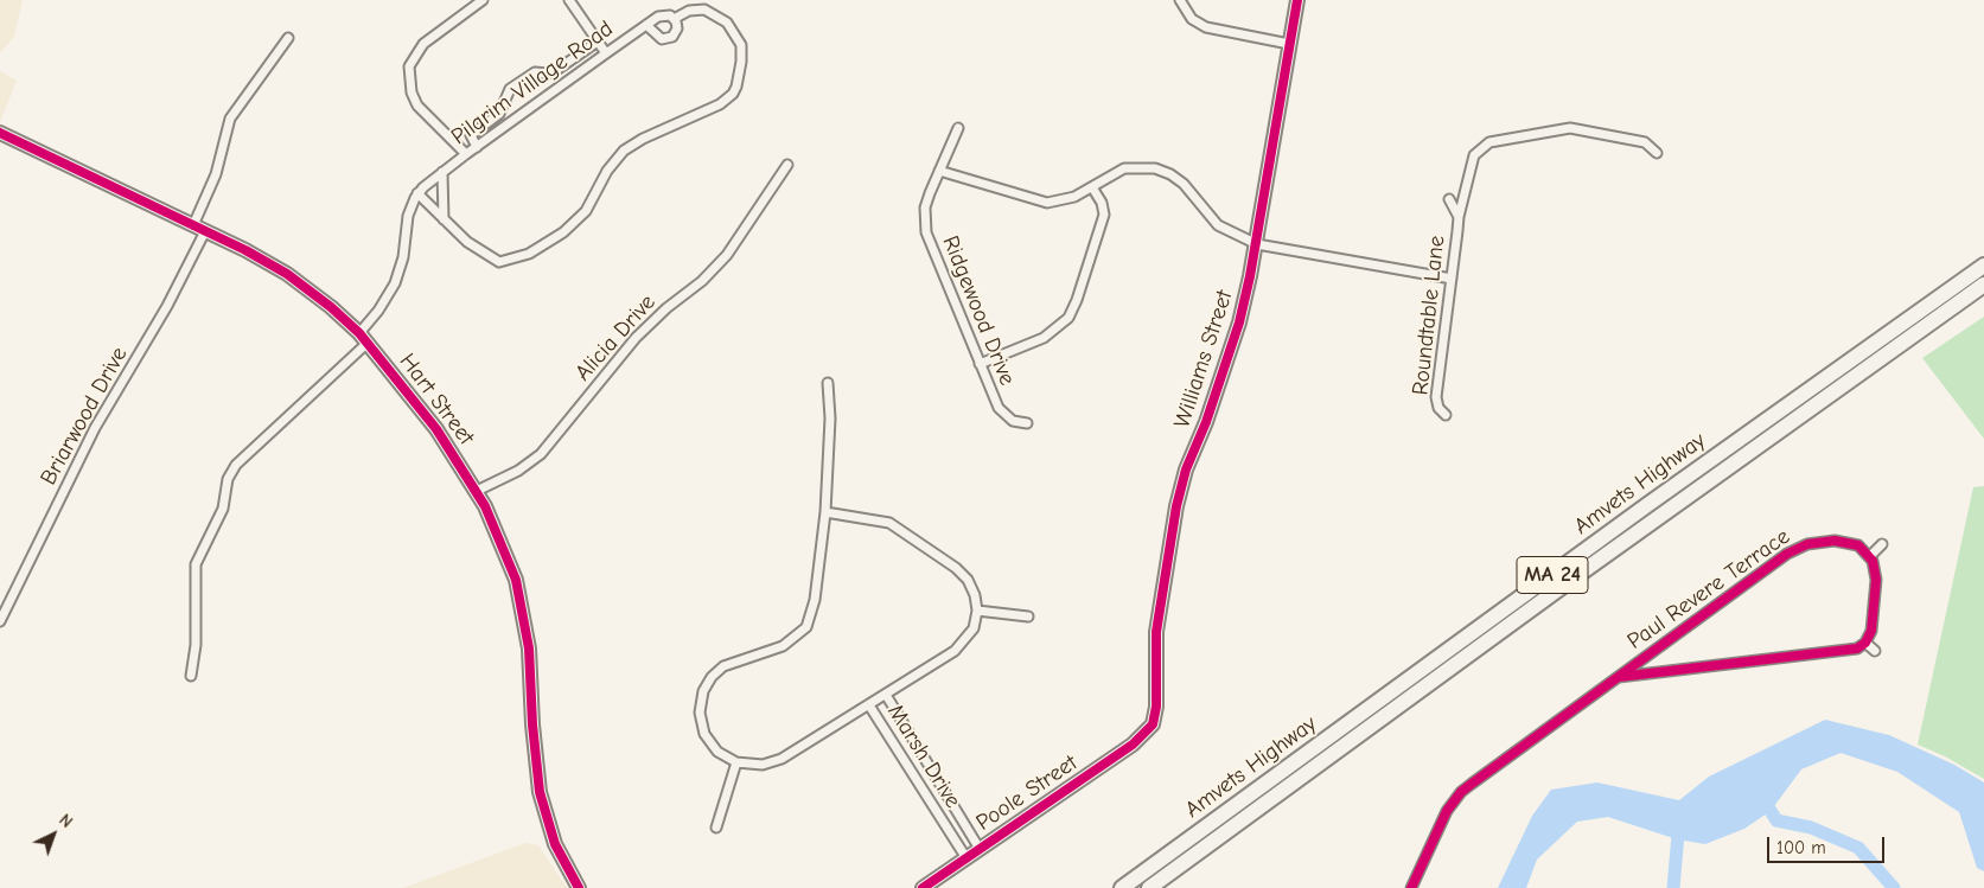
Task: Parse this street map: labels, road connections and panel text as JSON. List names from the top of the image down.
{
  "streets": {
    "highway": ["Amvets Highway", "MA 24"],
    "street": [
      "Pilgrim Village Road",
      "Ridgewood Drive",
      "Roundtable Lane",
      "Alicia Drive",
      "Williams Street",
      "Hart Street",
      "Briarwood Drive",
      "Paul Revere Terrace",
      "Marsh Drive",
      "Poole Street"
    ]
  },
  "crossings": [
    ["Pilgrim Village Road", "Hart Street"],
    ["Alicia Drive", "Hart Street"],
    ["Williams Street", "Poole Street"],
    ["Hart Street", "Briarwood Drive"],
    ["Marsh Drive", "Poole Street"]
  ],
  "scale_bar": "100 m",
  "north": "top right"
}
